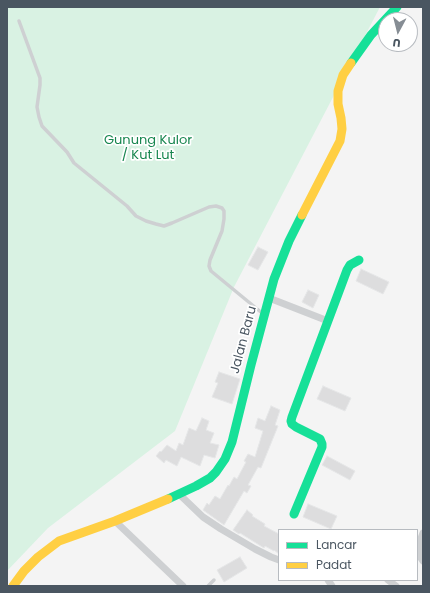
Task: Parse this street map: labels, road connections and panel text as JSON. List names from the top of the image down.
{
  "streets": {
    "street": ["Jalan Baru"]
  },
  "parks": ["Gunung Kulor / Kut Lut"],
  "legend": ["Lancar", "Padat"],
  "north": "bottom"
}
